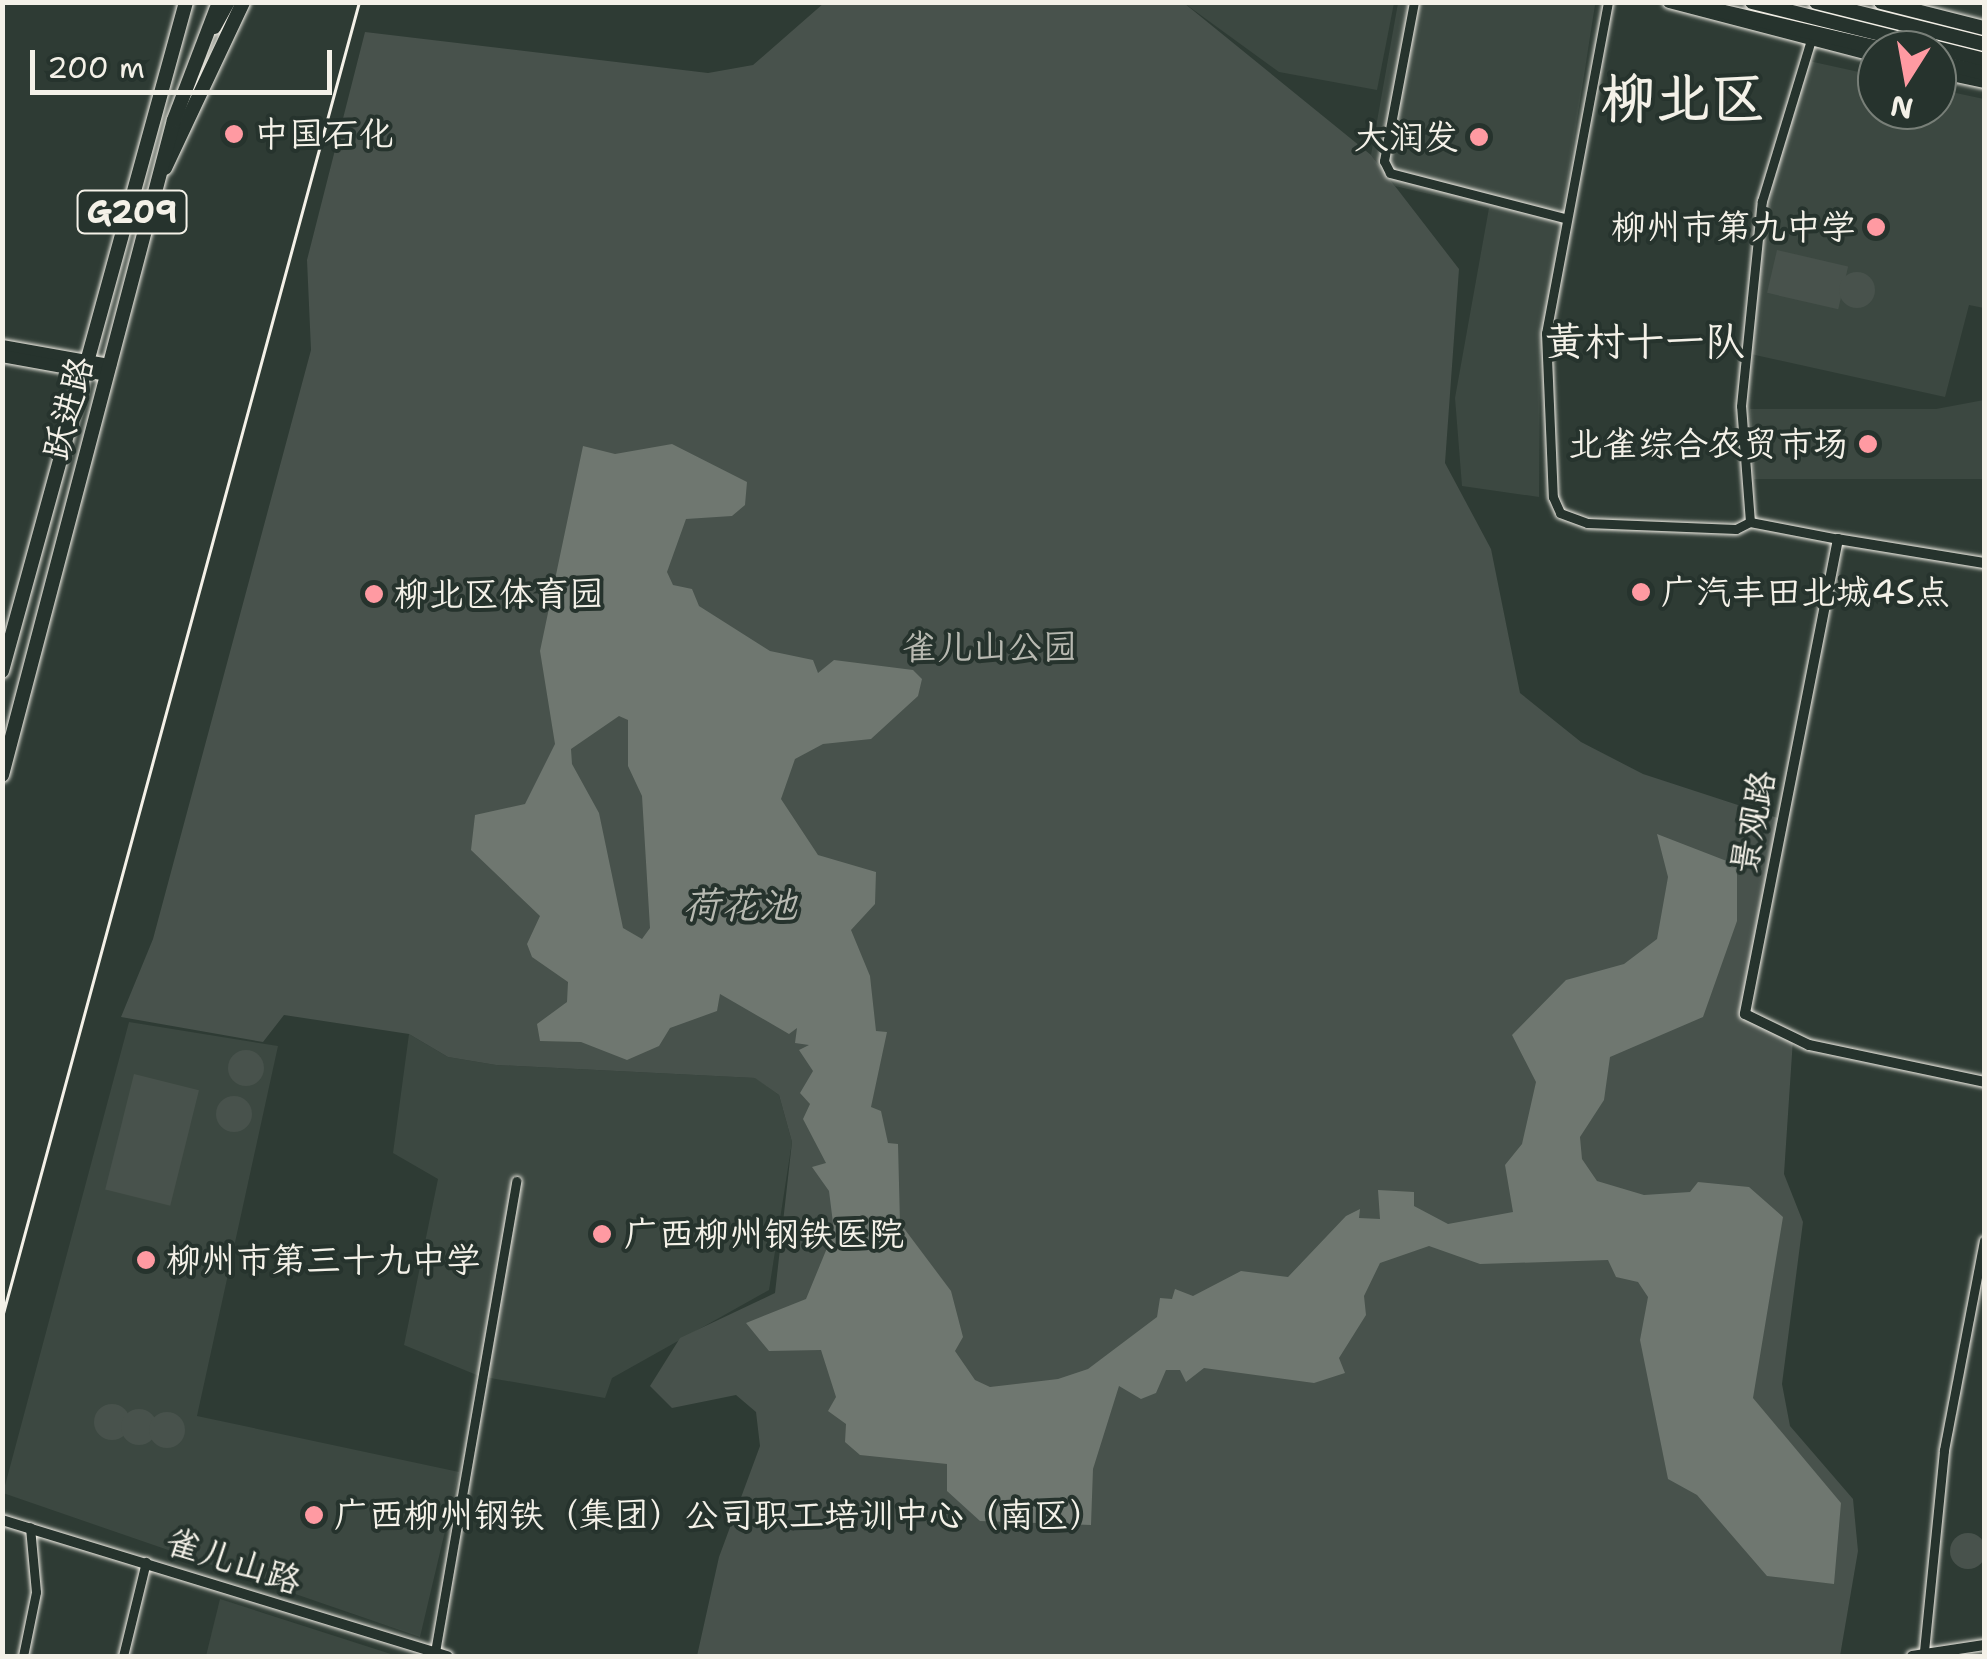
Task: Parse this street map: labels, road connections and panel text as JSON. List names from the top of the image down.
{
  "streets": {
    "main road": ["G209", "跃进路"],
    "street": ["景观路", "雀儿山路"]
  },
  "crossings": [
    ["G209", "跃进路"]
  ],
  "districts": ["柳北区", "黄村十一队"],
  "water": ["荷花池"],
  "parks": ["雀儿山公园"],
  "places": [
    "中国石化",
    "大润发",
    "柳州市第九中学",
    "北雀综合农贸市场",
    "广汽丰田北城4S点",
    "柳北区体育园",
    "广西柳州钢铁医院",
    "柳州市第三十九中学",
    "广西柳州钢铁（集团）公司职工培训中心（南区）"
  ],
  "scale_bar": "200 m",
  "north": "bottom"
}
